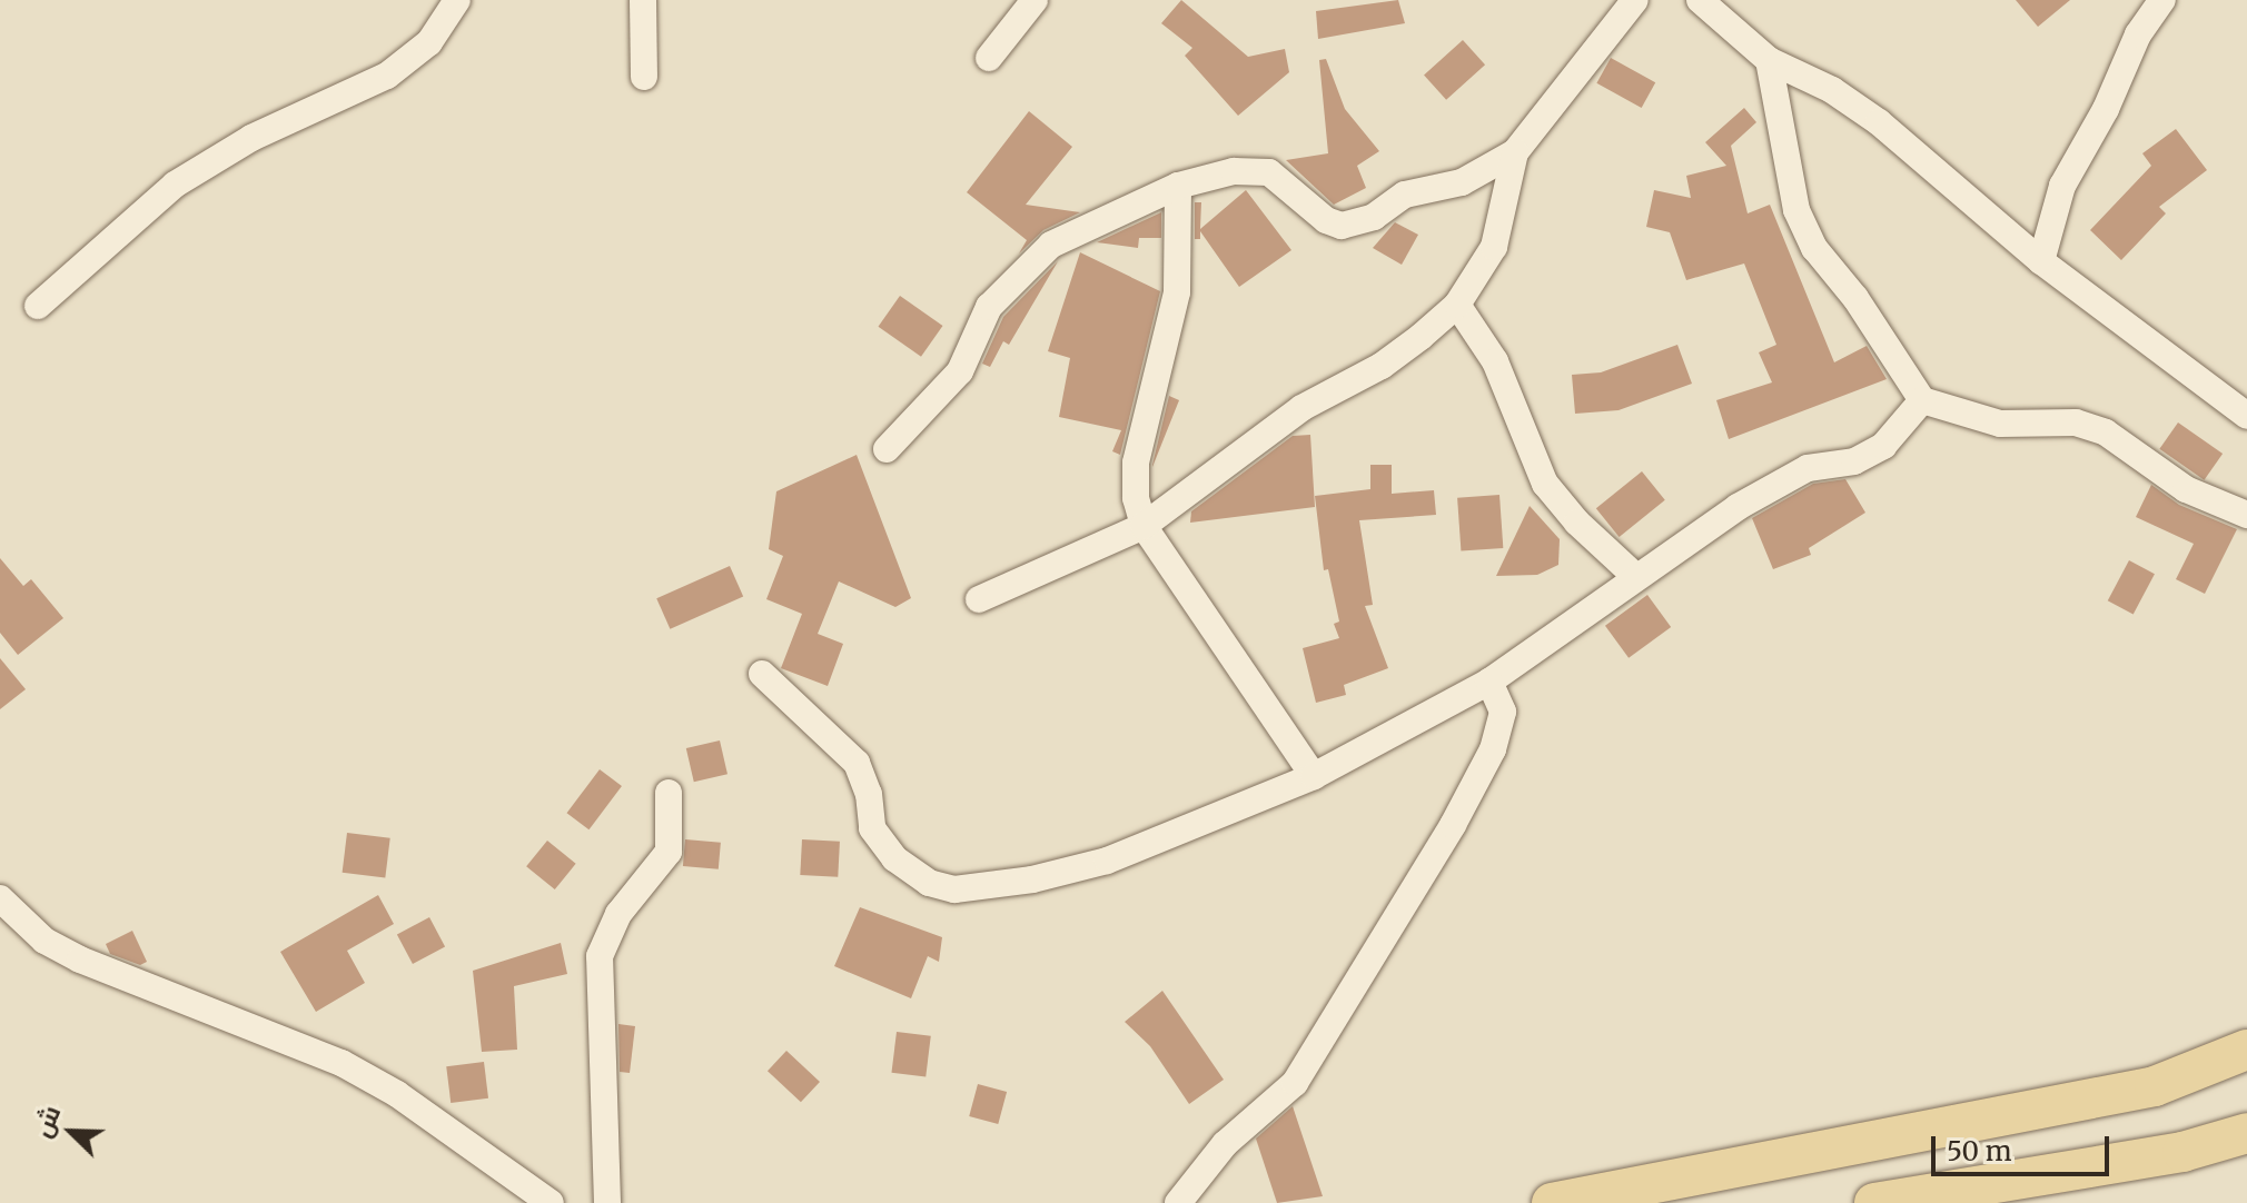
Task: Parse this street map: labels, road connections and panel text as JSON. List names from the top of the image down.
{
  "scale_bar": "50 m",
  "north": "top left"
}
